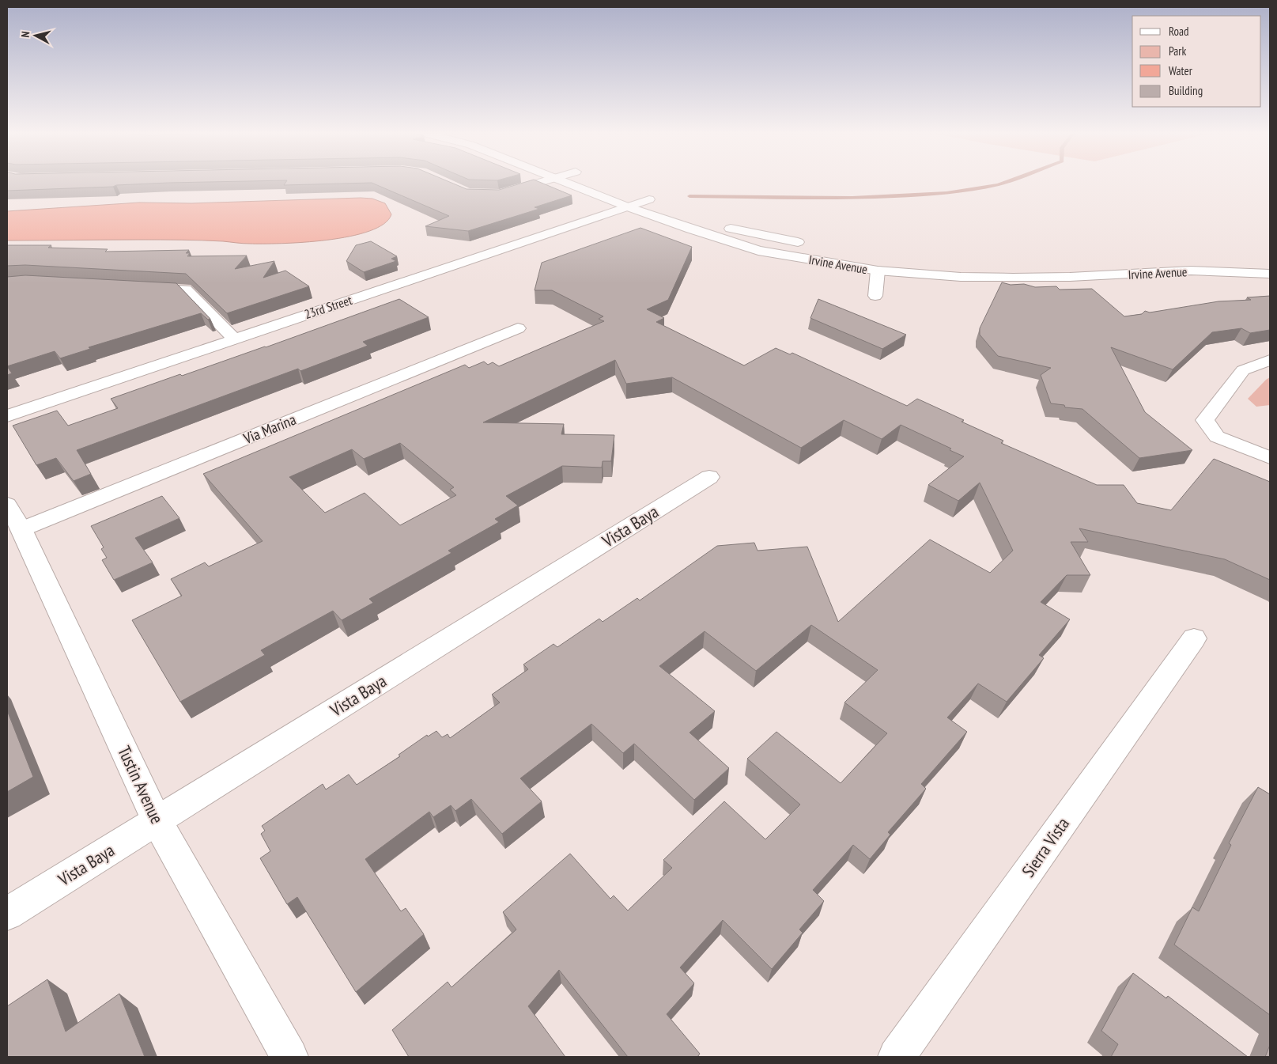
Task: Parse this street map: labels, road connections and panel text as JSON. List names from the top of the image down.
{
  "streets": {
    "street": [
      "Irvine Avenue",
      "23rd Street",
      "Via Marina",
      "Vista Baya",
      "Tustin Avenue",
      "Sierra Vista"
    ]
  },
  "crossings": [
    ["Irvine Avenue", "23rd Street"],
    ["Via Marina", "Tustin Avenue"],
    ["Vista Baya", "Tustin Avenue"]
  ],
  "legend": [
    "Road",
    "Park",
    "Water",
    "Building"
  ],
  "north": "left"
}
